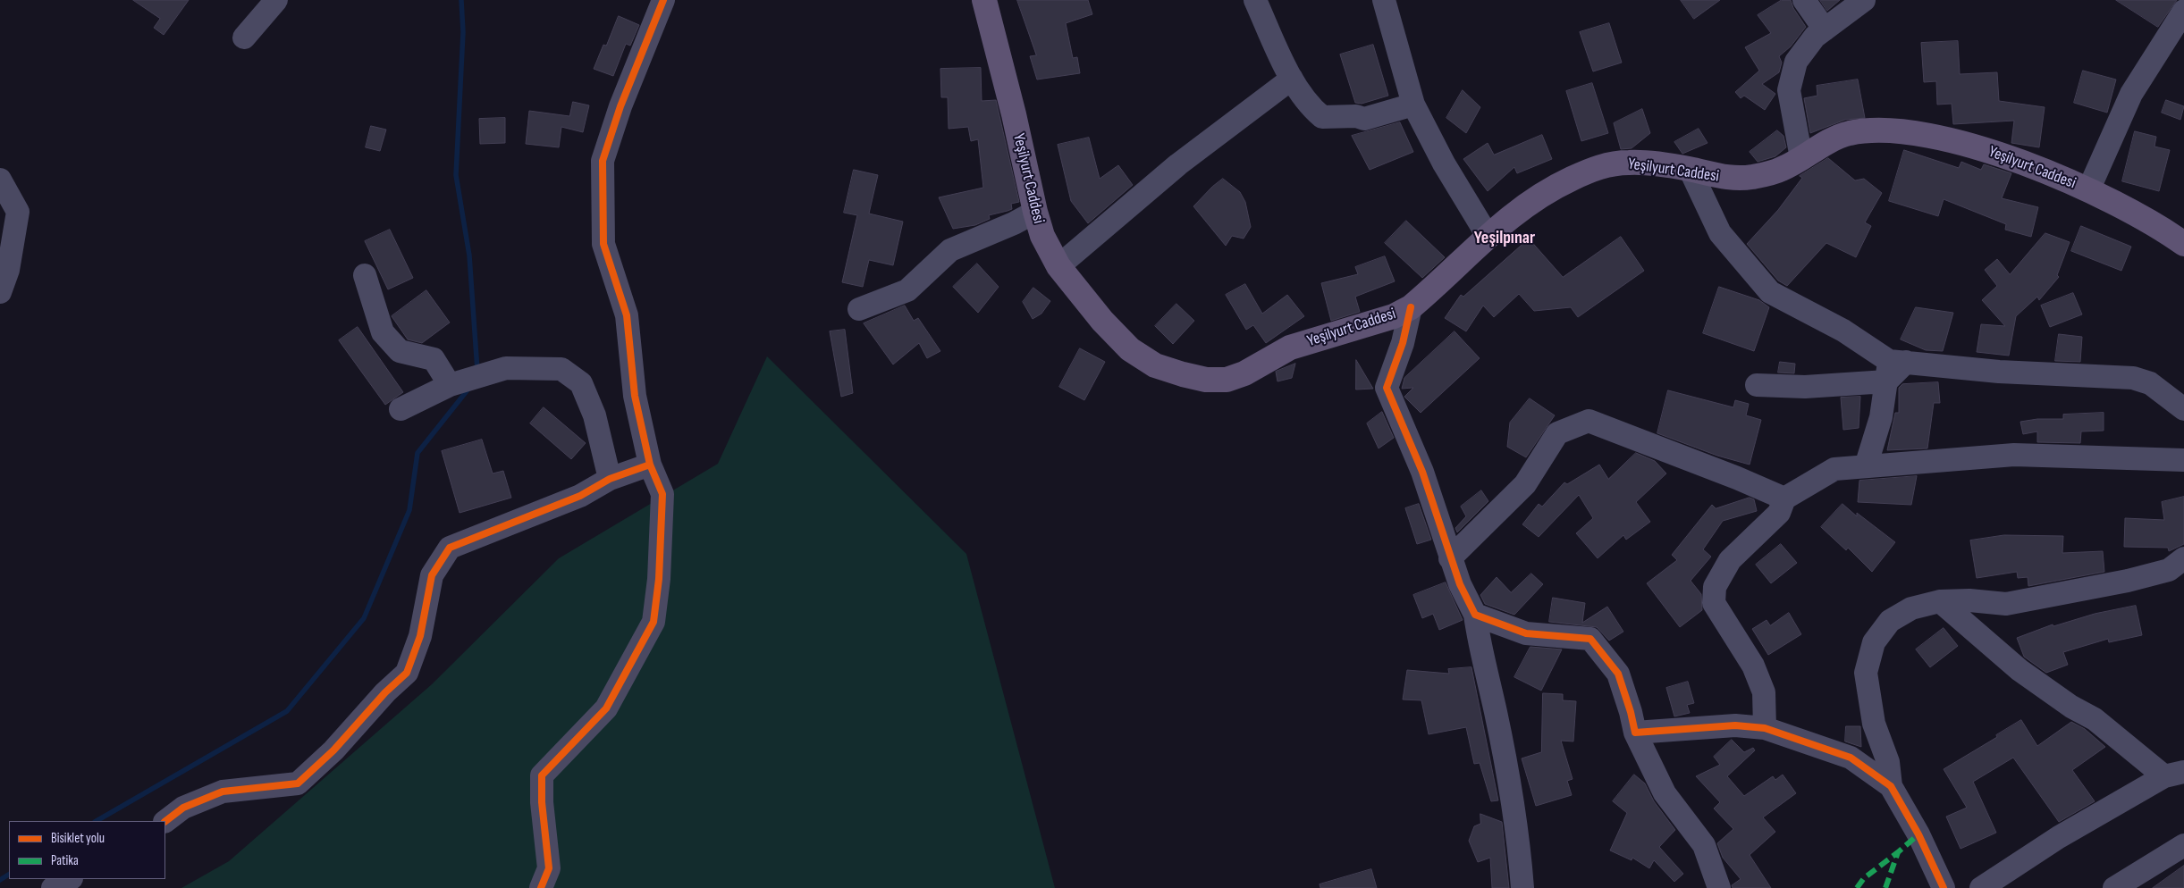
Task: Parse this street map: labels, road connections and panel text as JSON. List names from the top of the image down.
{
  "streets": {
    "main road": ["Yeşilyurt Caddesi"]
  },
  "districts": ["Yeşilpınar"],
  "legend": ["Bisiklet yolu", "Patika"]
}
